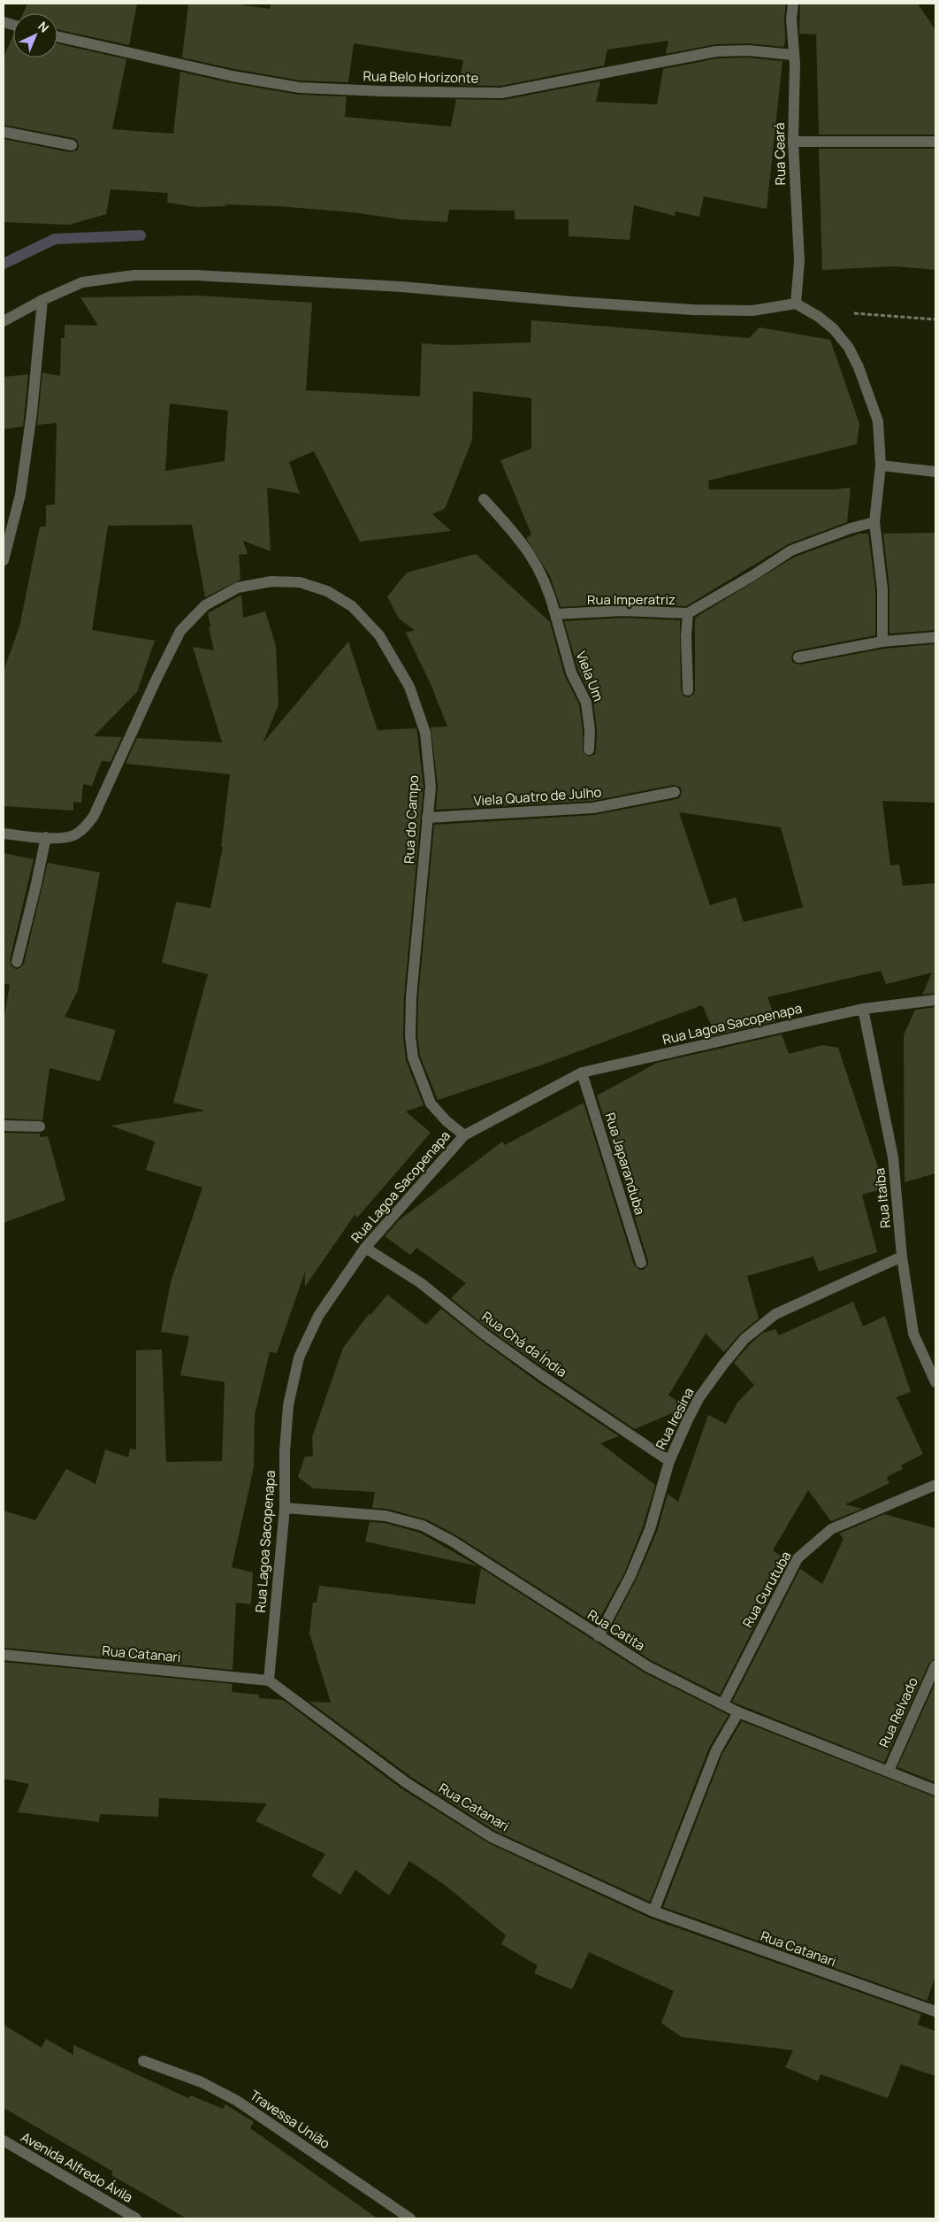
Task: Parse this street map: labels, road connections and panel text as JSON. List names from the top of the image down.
{
  "streets": {
    "street": [
      "Rua Belo Horizonte",
      "Rua Ceará",
      "Rua Imperatriz",
      "Viela Um",
      "Viela Quatro de Julho",
      "Rua do Campo",
      "Rua Lagoa Sacopenapa",
      "Rua Japaranduba",
      "Rua Itaíba",
      "Rua Chá da Índia",
      "Rua Iresina",
      "Rua Gurutuba",
      "Rua Catita",
      "Rua Catanari",
      "Rua Relvado",
      "Travessa União",
      "Avenida Alfredo Ávila"
    ]
  },
  "crossings": [
    ["Rua Belo Horizonte", "Rua Ceará"],
    ["Rua Imperatriz", "Viela Um"],
    ["Viela Quatro de Julho", "Rua do Campo"],
    ["Rua do Campo", "Rua Lagoa Sacopenapa"],
    ["Rua Lagoa Sacopenapa", "Rua Japaranduba"],
    ["Rua Lagoa Sacopenapa", "Rua Itaíba"],
    ["Rua Lagoa Sacopenapa", "Rua Chá da Índia"],
    ["Rua Lagoa Sacopenapa", "Rua Catita"],
    ["Rua Lagoa Sacopenapa", "Rua Catanari"],
    ["Rua Itaíba", "Rua Iresina"],
    ["Rua Chá da Índia", "Rua Iresina"],
    ["Rua Iresina", "Rua Catita"],
    ["Rua Gurutuba", "Rua Catita"],
    ["Rua Catita", "Rua Relvado"]
  ],
  "north": "top right"
}
